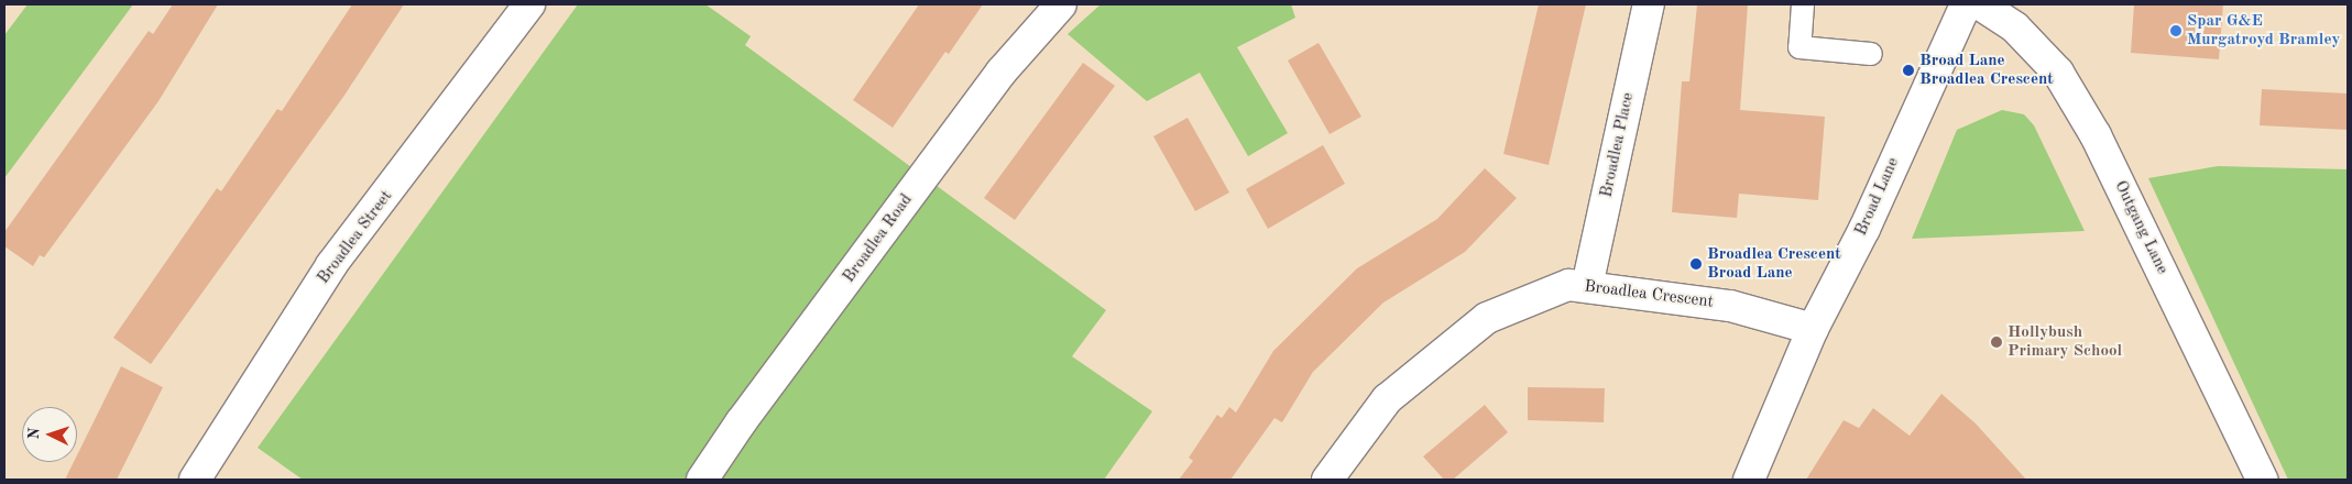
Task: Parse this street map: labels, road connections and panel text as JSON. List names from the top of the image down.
{
  "streets": {
    "street": [
      "Broadlea Place",
      "Broad Lane",
      "Outgang Lane",
      "Broadlea Street",
      "Broadlea Road",
      "Broadlea Crescent"
    ]
  },
  "crossings": [
    ["Broadlea Place", "Broadlea Crescent"],
    ["Broad Lane", "Broadlea Crescent"]
  ],
  "places": [
    "Spar G&E Murgatroyd Bramley",
    "Broad Lane Broadlea Crescent",
    "Broadlea Crescent Broad Lane",
    "Hollybush Primary School"
  ],
  "north": "left"
}
